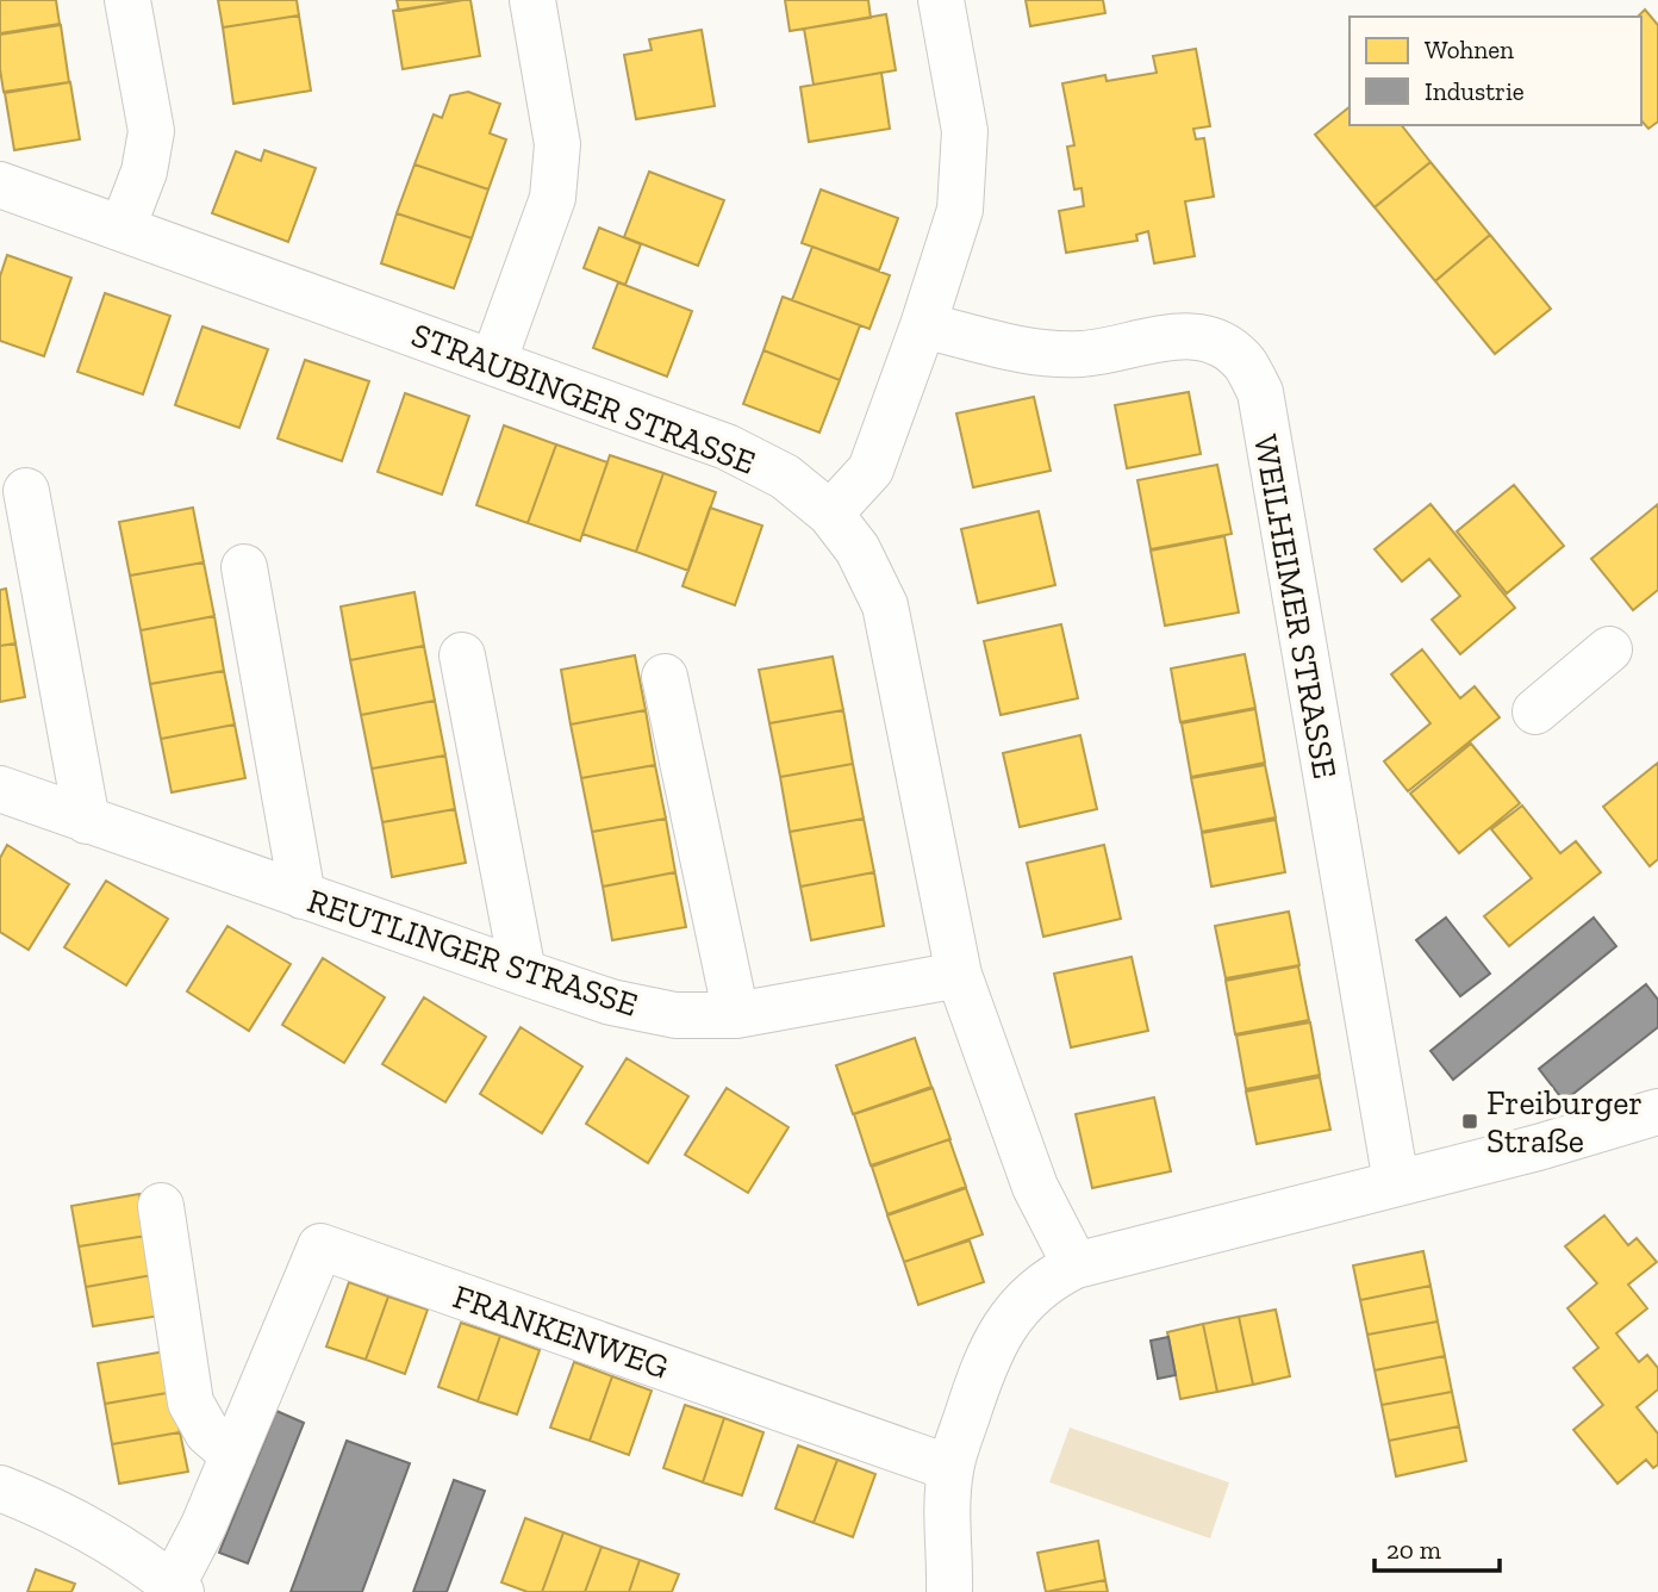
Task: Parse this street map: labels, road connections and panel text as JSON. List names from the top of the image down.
{
  "streets": {
    "street": [
      "STRAUBINGER STRASSE",
      "WEILHEIMER STRASSE",
      "REUTLINGER STRASSE",
      "FRANKENWEG"
    ]
  },
  "crossings": [
    ["STRAUBINGER STRASSE", "REUTLINGER STRASSE"]
  ],
  "places": {
    "transit": ["Freiburger Straße"]
  },
  "legend": ["Wohnen", "Industrie"],
  "scale_bar": "20 m"
}
